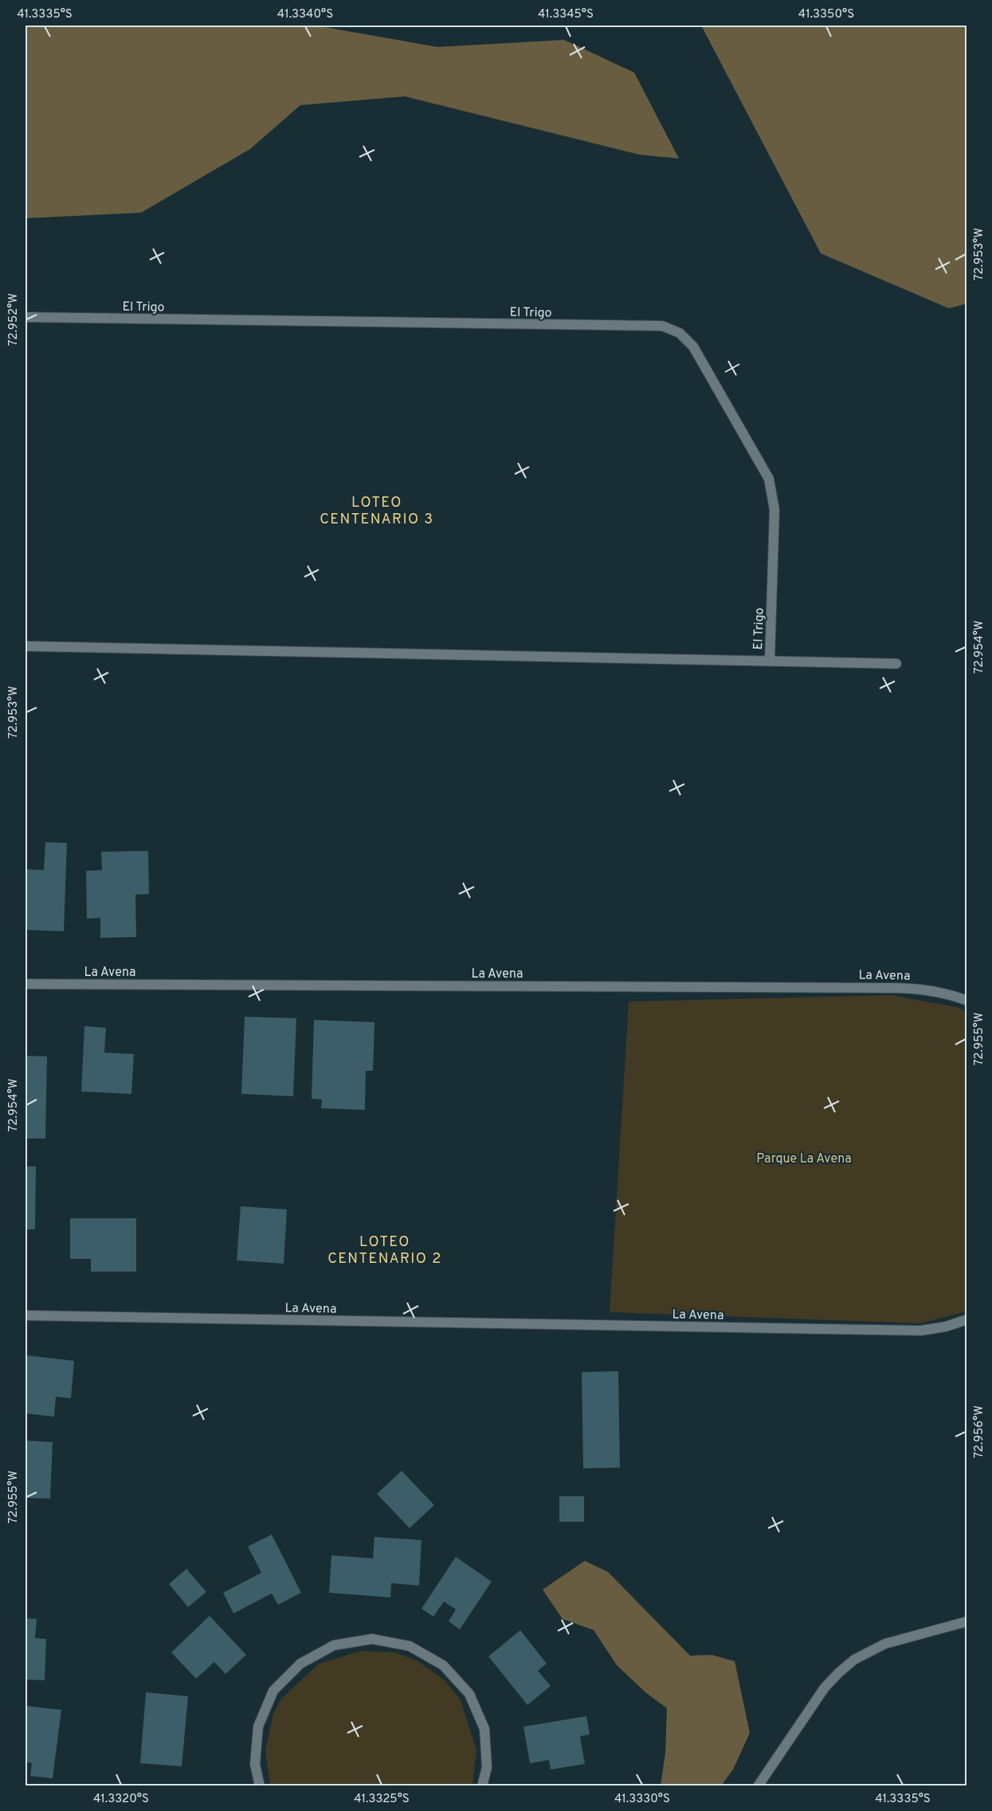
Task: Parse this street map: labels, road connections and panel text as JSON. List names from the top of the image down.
{
  "streets": {
    "street": ["El Trigo", "La Avena"]
  },
  "districts": ["LOTEO CENTENARIO 3", "LOTEO CENTENARIO 2"],
  "parks": ["Parque La Avena"],
  "coordinates": [
    "41.3335°S",
    "41.3340°S",
    "41.3345°S",
    "41.3350°S",
    "72.953°W",
    "72.952°W",
    "72.954°W",
    "72.955°W",
    "72.956°W",
    "41.3320°S",
    "41.3325°S",
    "41.3330°S"
  ]
}
